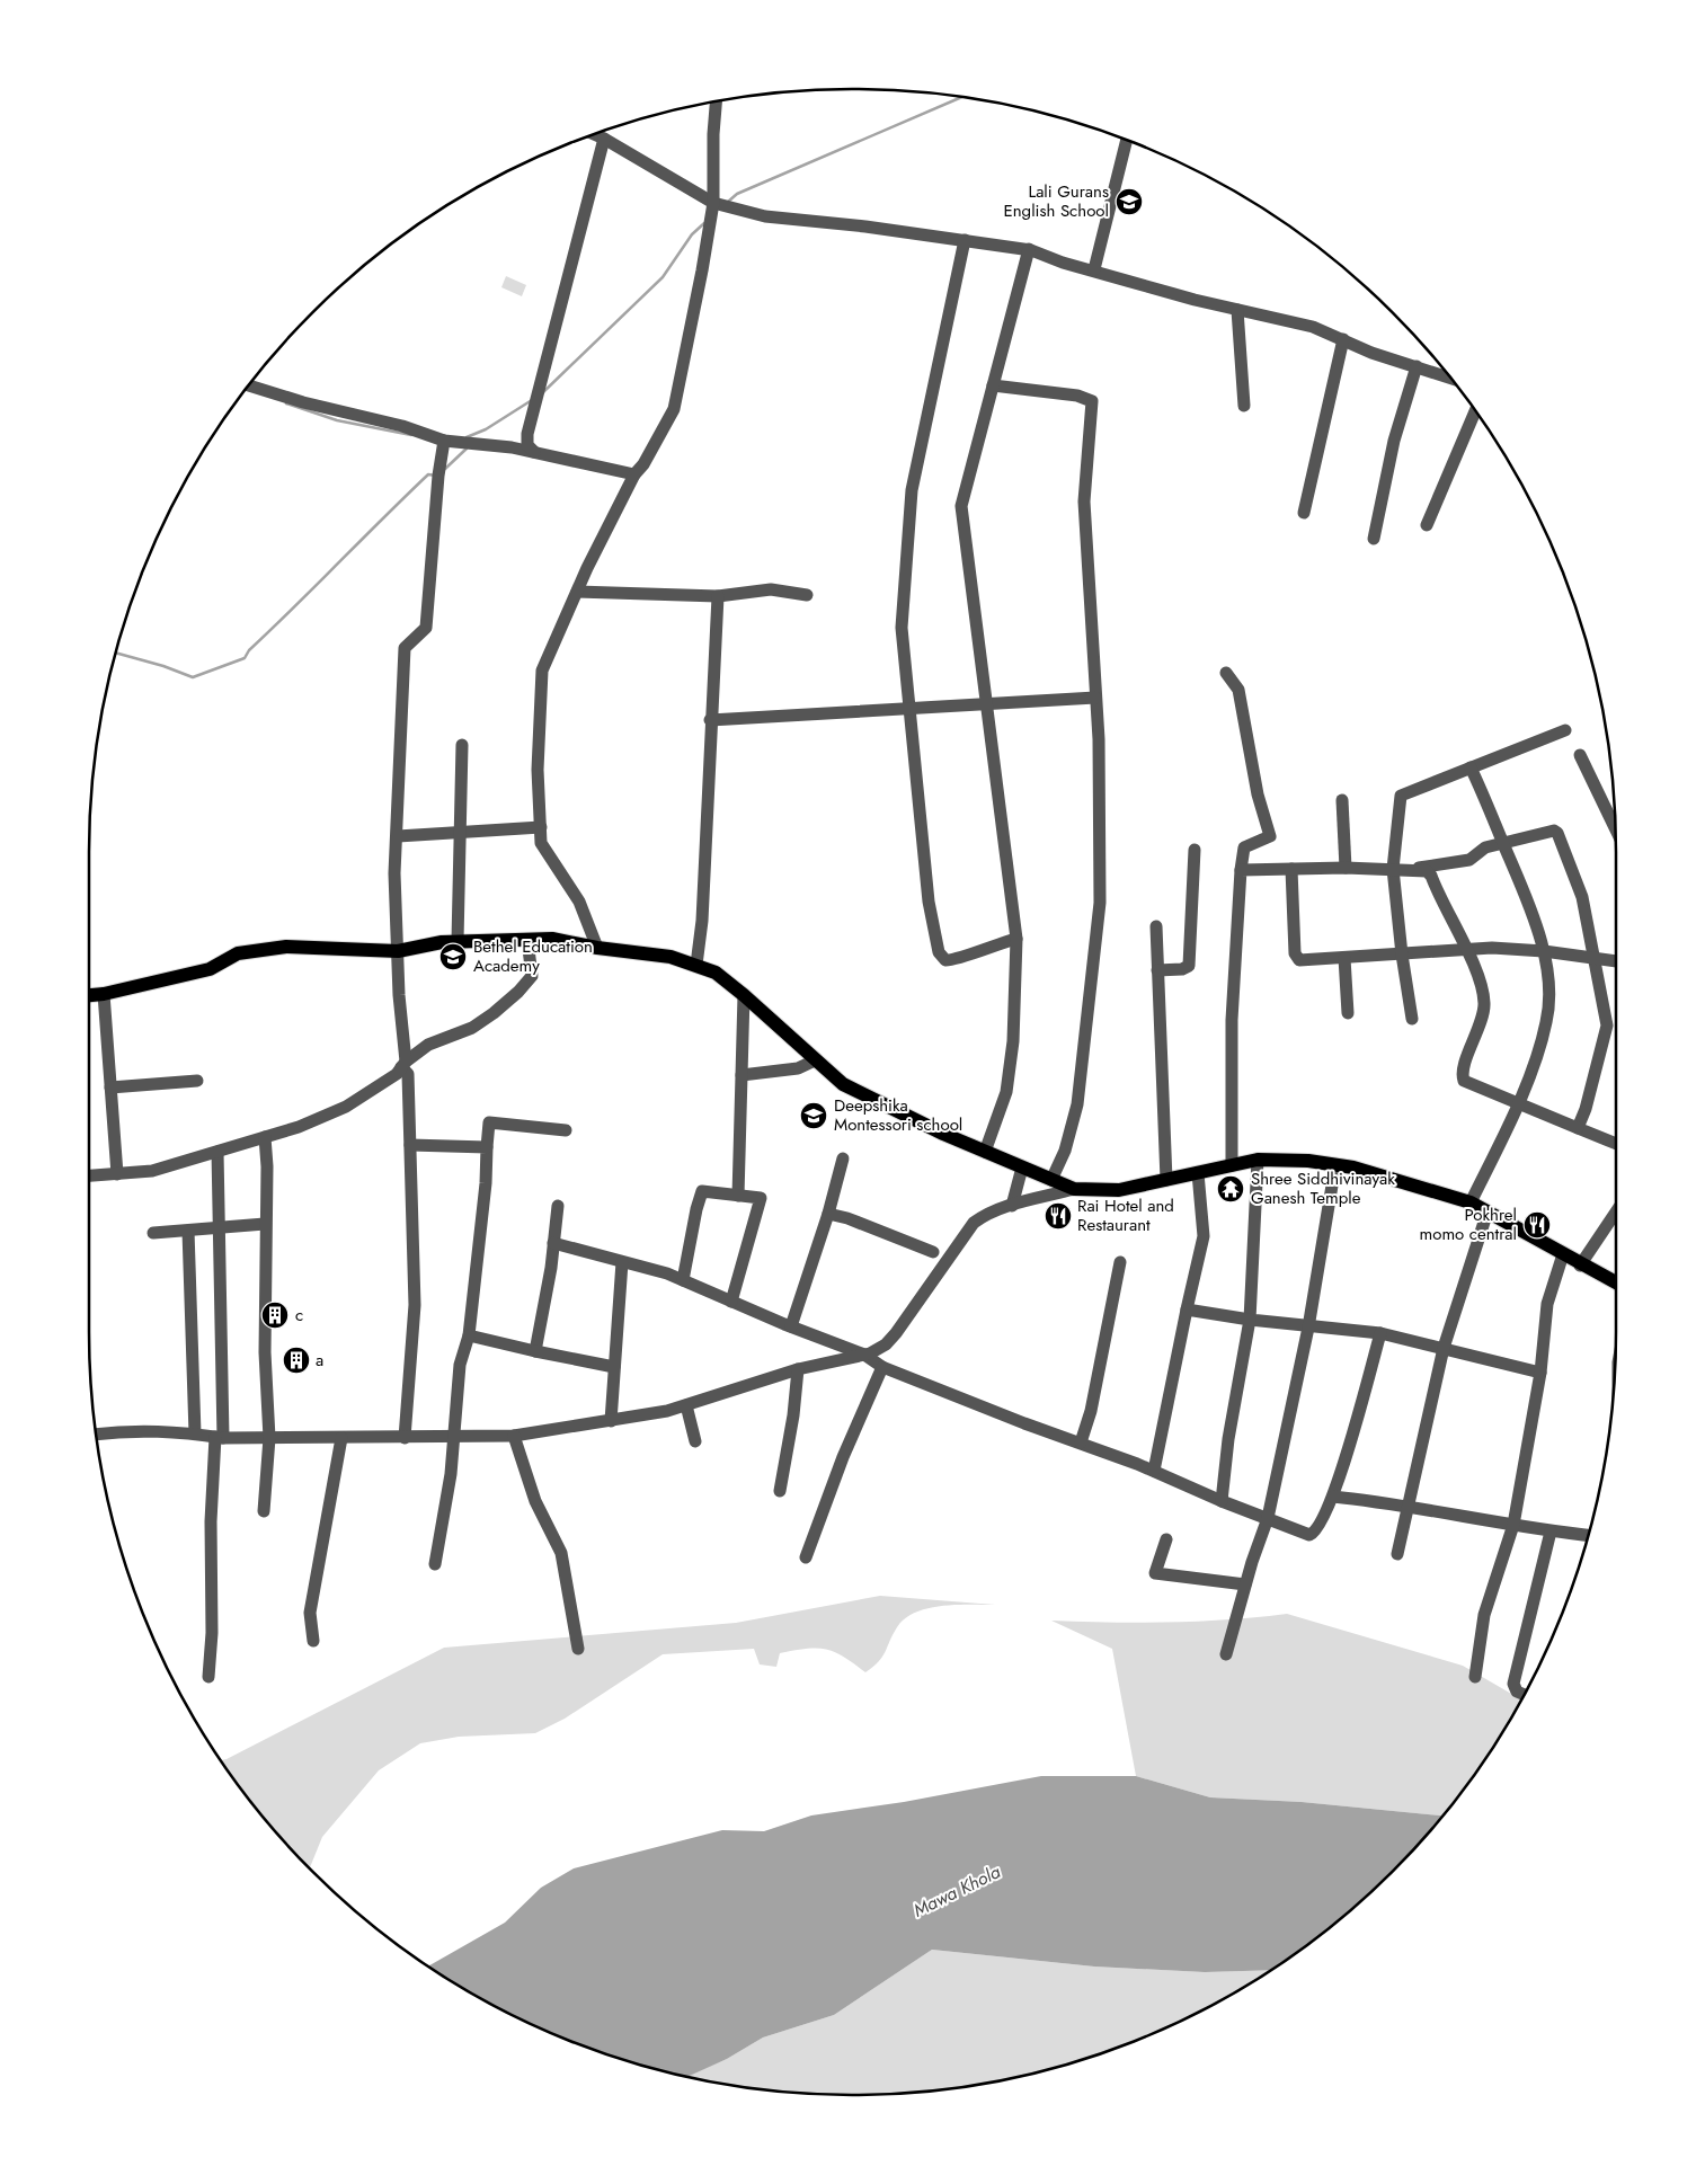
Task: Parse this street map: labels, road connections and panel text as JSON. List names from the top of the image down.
{
  "water": ["Mawa Khola"],
  "places": {
    "school or university": ["Lali Gurans English School", "Bethel Education Academy", "Deepshika Montessori school"],
    "temple": ["Shree Siddhivinayak Ganesh Temple"],
    "restaurant": ["Rai Hotel and Restaurant", "Pokhrel momo central"],
    "building": ["c", "a"]
  }
}
